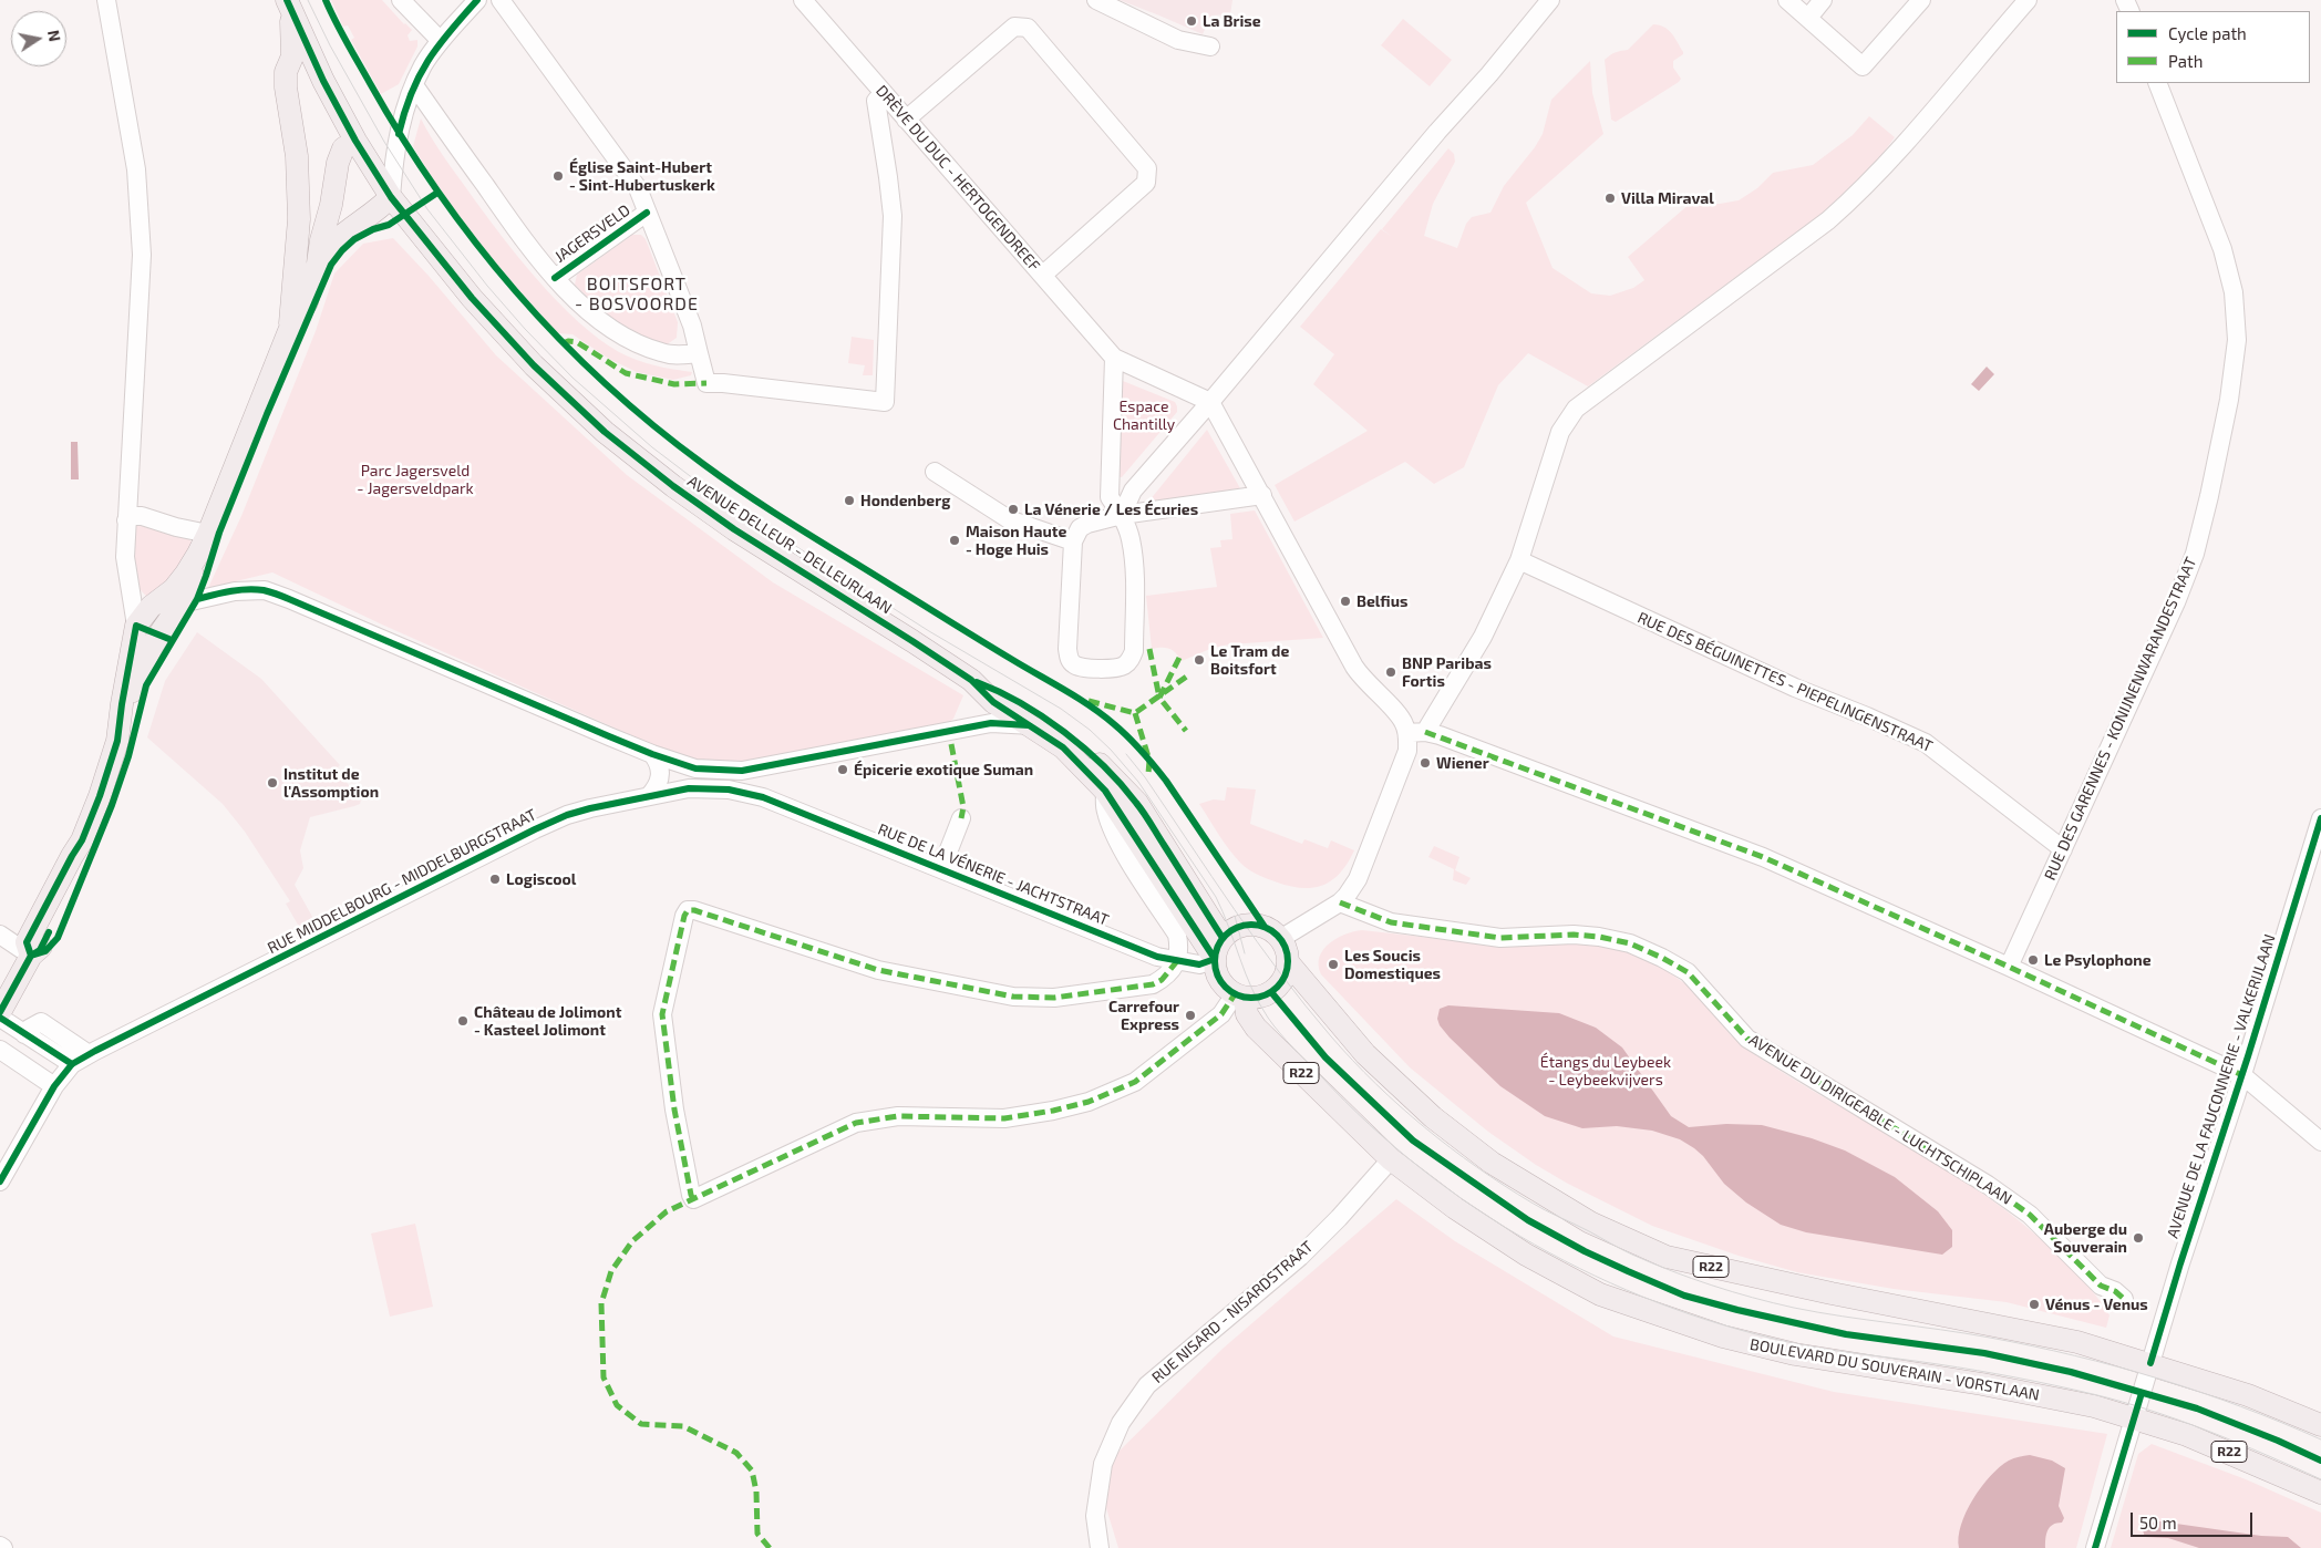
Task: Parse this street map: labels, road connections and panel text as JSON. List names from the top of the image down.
{
  "streets": {
    "main road": ["AVENUE DELLEUR - DELLEURLAAN", "R22", "BOULEVARD DU SOUVERAIN - VORSTLAAN"],
    "street": [
      "DRÈVE DU DUC - HERTOGENDREEF",
      "JAGERSVELD",
      "RUE DES BÉGUINETTES - PIEPELINGENSTRAAT",
      "RUE DES GARENNES - KONIJNENWARANDESTRAAT",
      "RUE DE LA VÉNERIE - JACHTSTRAAT",
      "RUE MIDDELBOURG - MIDDELBURGSTRAAT",
      "AVENUE DE LA FAUCONNERIE - VALKERIJLAAN",
      "AVENUE DU DIRIGEABLE - LUCHTSCHIPLAAN",
      "RUE NISARD - NISARDSTRAAT"
    ]
  },
  "crossings": [
    ["DRÈVE DU DUC - HERTOGENDREEF", "JAGERSVELD"],
    ["AVENUE DELLEUR - DELLEURLAAN", "R22"],
    ["RUE DES BÉGUINETTES - PIEPELINGENSTRAAT", "RUE DES GARENNES - KONIJNENWARANDESTRAAT"],
    ["RUE DE LA VÉNERIE - JACHTSTRAAT", "RUE MIDDELBOURG - MIDDELBURGSTRAAT"],
    ["RUE DE LA VÉNERIE - JACHTSTRAAT", "R22"],
    ["RUE DE LA VÉNERIE - JACHTSTRAAT", "BOULEVARD DU SOUVERAIN - VORSTLAAN"],
    ["R22", "AVENUE DE LA FAUCONNERIE - VALKERIJLAAN"],
    ["R22", "BOULEVARD DU SOUVERAIN - VORSTLAAN"],
    ["RUE NISARD - NISARDSTRAAT", "BOULEVARD DU SOUVERAIN - VORSTLAAN"]
  ],
  "districts": ["BOITSFORT - BOSVOORDE"],
  "parks": ["Espace Chantilly", "Parc Jagersveld - Jagersveldpark", "Étangs du Leybeek - Leybeekvijvers"],
  "places": [
    "La Brise",
    "Église Saint-Hubert - Sint-Hubertuskerk",
    "Villa Miraval",
    "Hondenberg",
    "La Vénerie / Les Écuries",
    "Maison Haute - Hoge Huis",
    "Belfius",
    "Le Tram de Boitsfort",
    "BNP Paribas Fortis",
    "Wiener",
    "Épicerie exotique Suman",
    "Institut de l'Assomption",
    "Logiscool",
    "Le Psylophone",
    "Les Soucis Domestiques",
    "Carrefour Express",
    "Château de Jolimont - Kasteel Jolimont",
    "Auberge du Souverain",
    "Vénus - Venus"
  ],
  "legend": ["Cycle path", "Path"],
  "scale_bar": "50 m",
  "north": "right"
}
